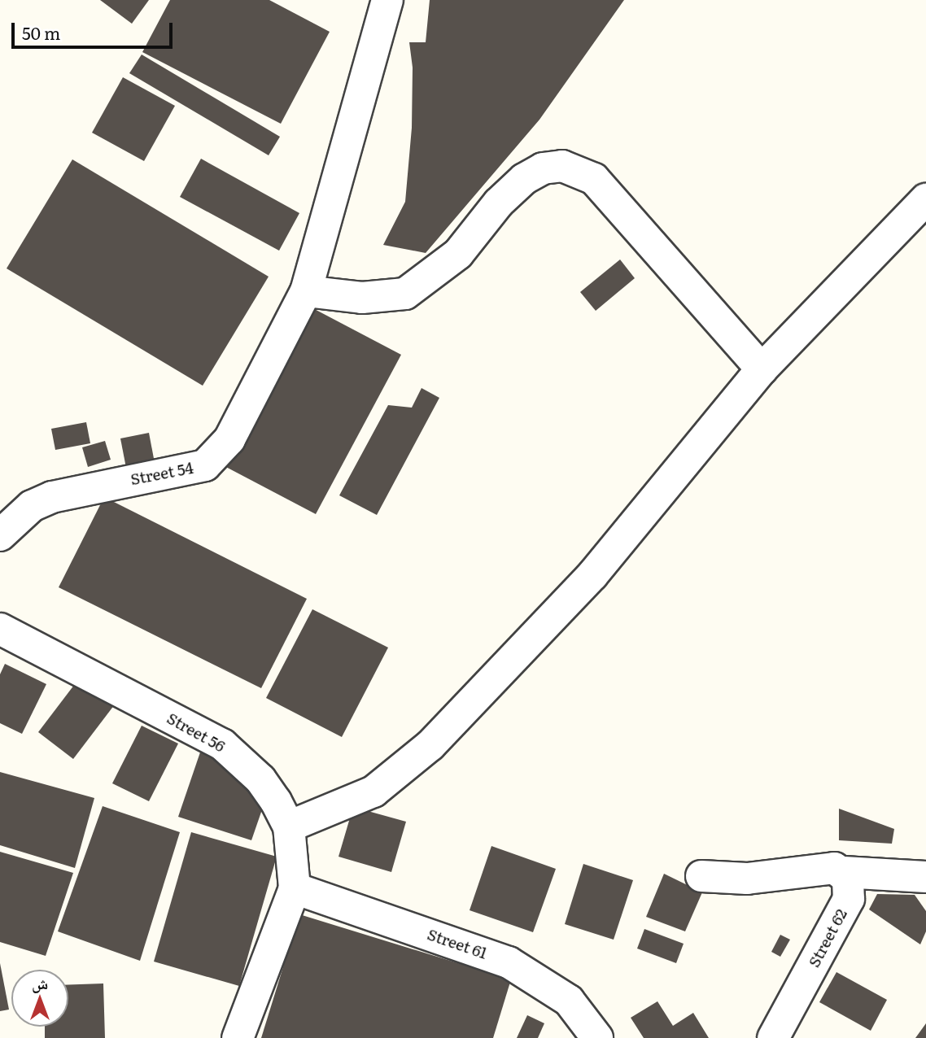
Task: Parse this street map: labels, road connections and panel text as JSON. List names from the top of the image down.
{
  "streets": {
    "street": [
      "Street 54",
      "Street 56",
      "Street 62",
      "Street 61"
    ]
  },
  "crossings": [
    ["Street 56", "Street 61"]
  ],
  "scale_bar": "50 m",
  "north": "top"
}
